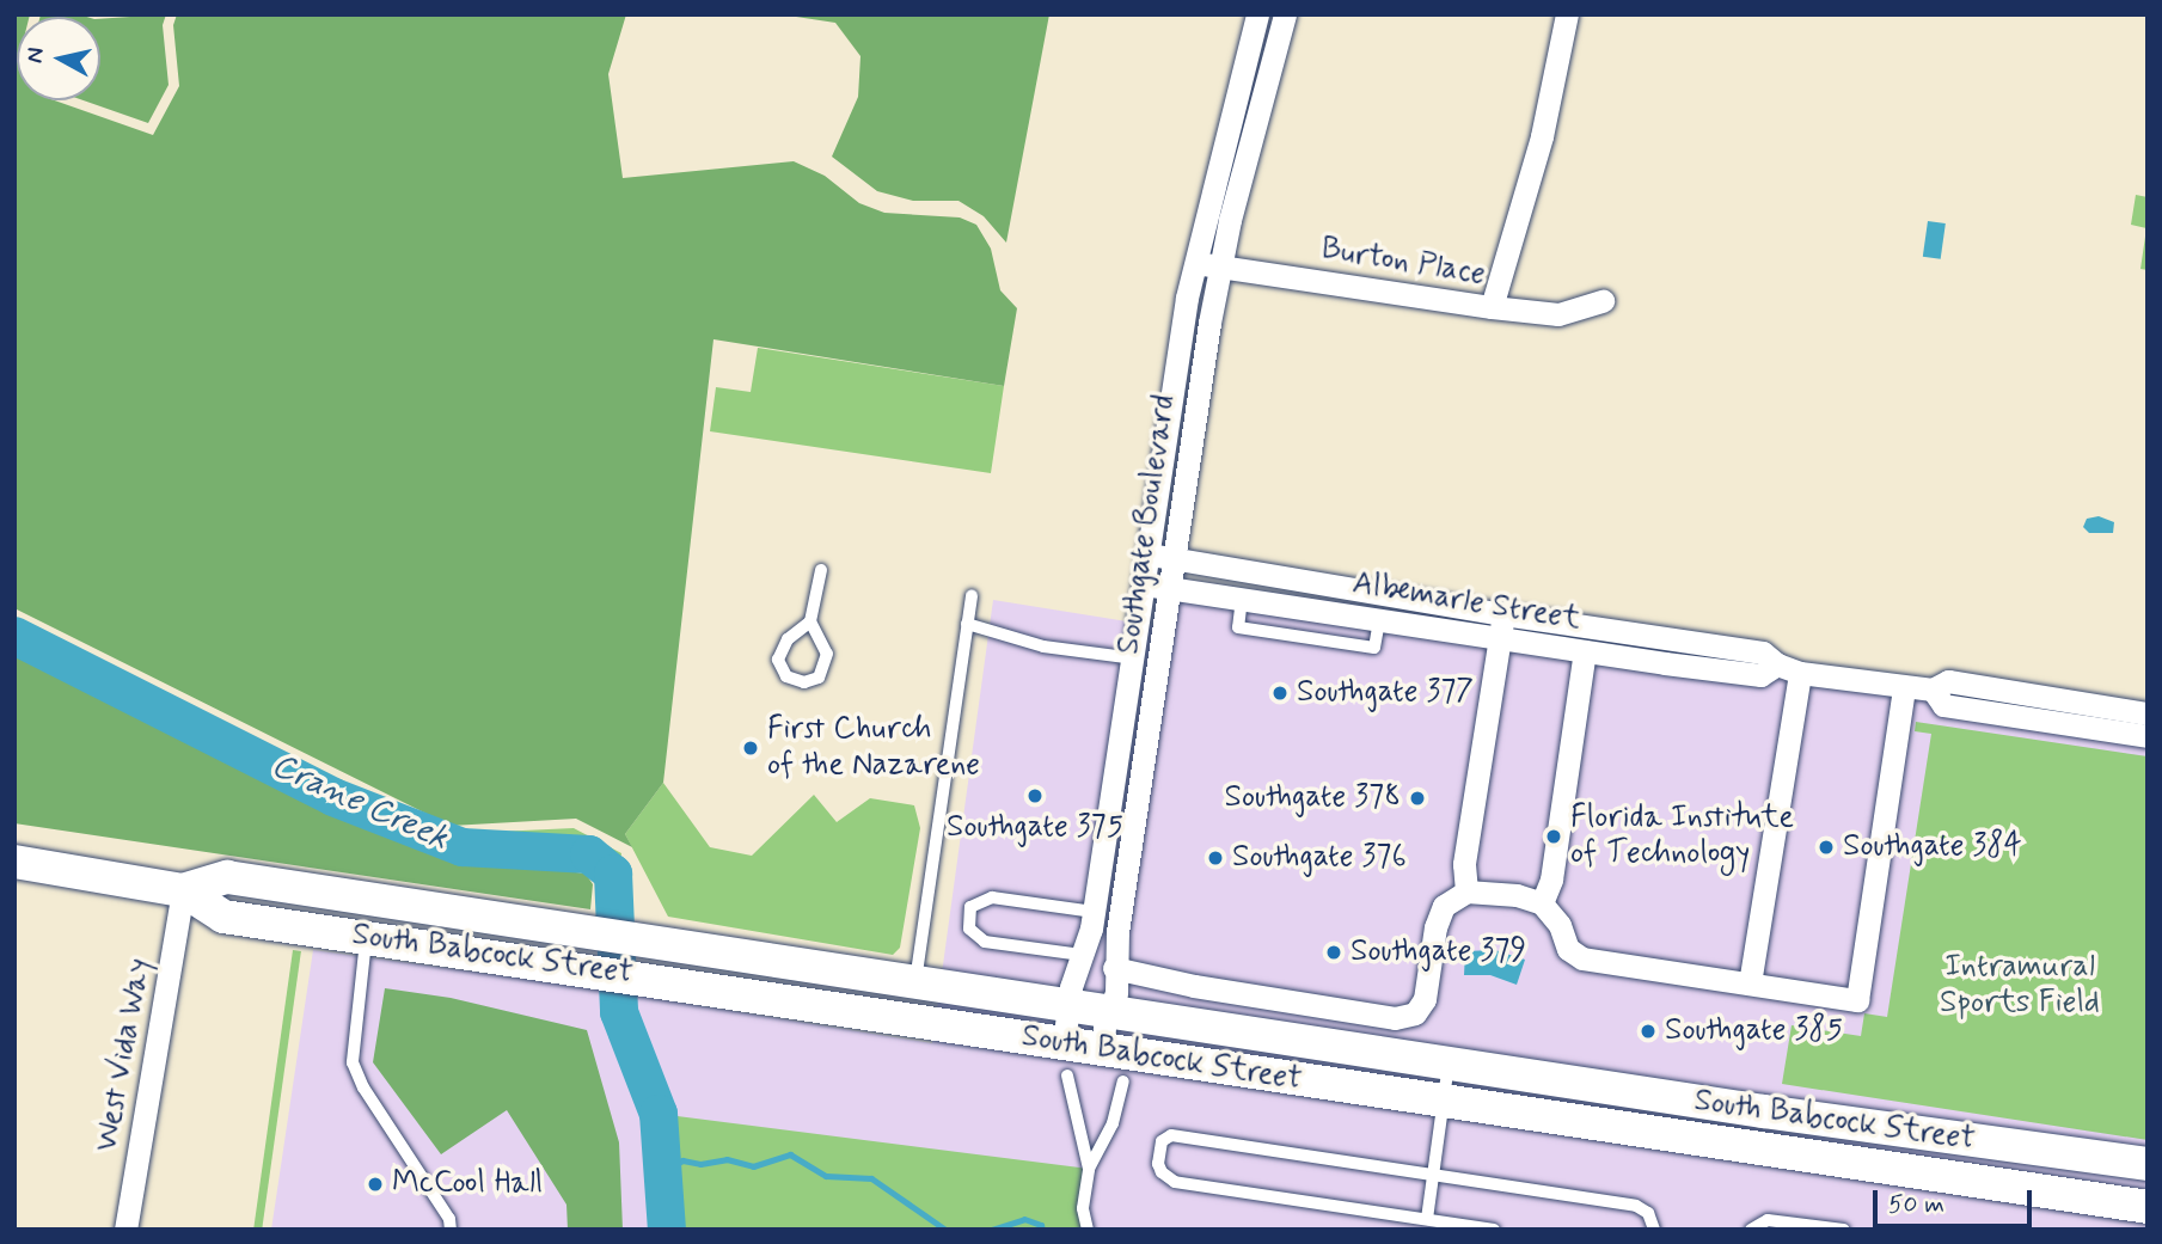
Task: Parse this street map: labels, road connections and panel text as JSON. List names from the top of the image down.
{
  "streets": {
    "main road": ["South Babcock Street"],
    "street": [
      "Burton Place",
      "Southgate Boulevard",
      "Albemarle Street",
      "West Vida Way"
    ]
  },
  "crossings": [
    ["Burton Place", "Southgate Boulevard"],
    ["Southgate Boulevard", "Albemarle Street"],
    ["Southgate Boulevard", "South Babcock Street"],
    ["South Babcock Street", "West Vida Way"]
  ],
  "water": ["Crane Creek"],
  "parks": ["Intramural Sports Field"],
  "places": [
    "Southgate 377",
    "First Church of the Nazarene",
    "Southgate 375",
    "Southgate 378",
    "Florida Institute of Technology",
    "Southgate 384",
    "Southgate 376",
    "Southgate 379",
    "Southgate 385",
    "McCool Hall"
  ],
  "scale_bar": "50 m",
  "north": "left"
}
